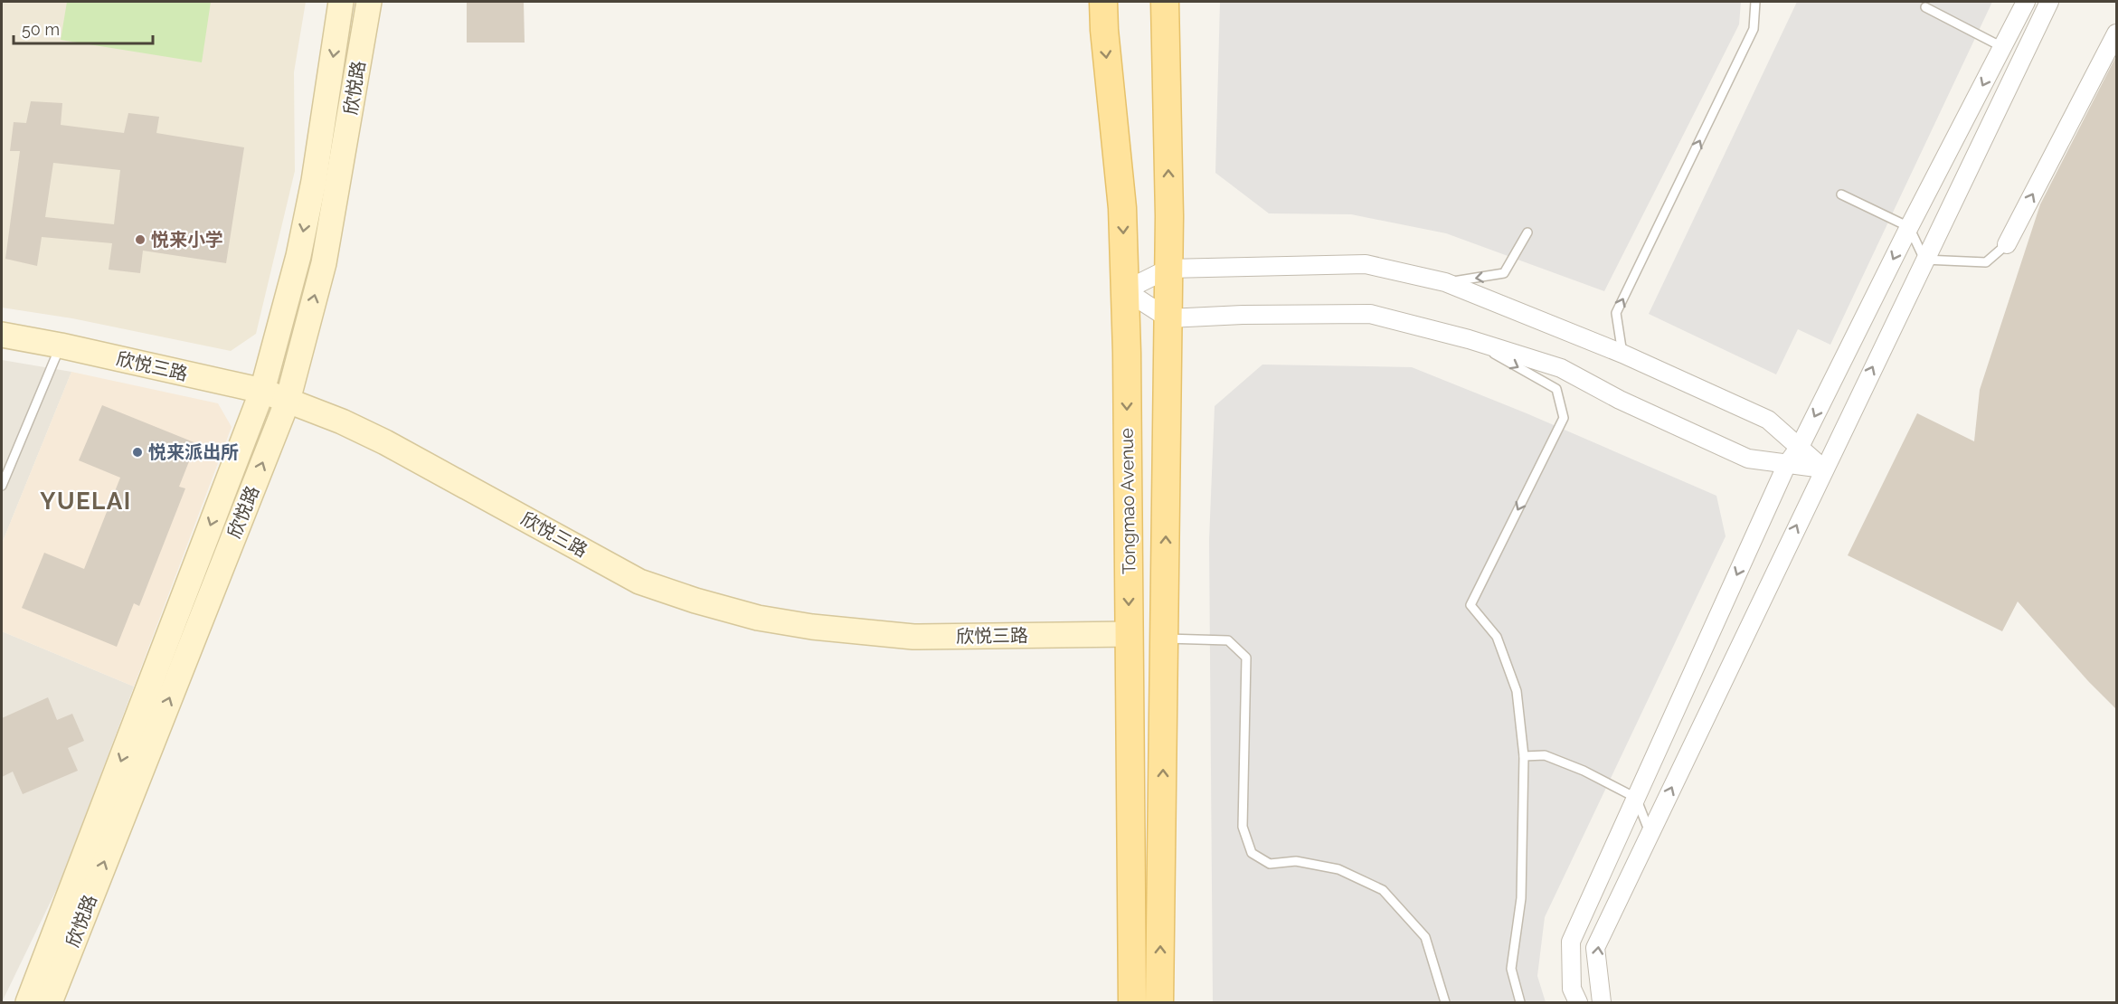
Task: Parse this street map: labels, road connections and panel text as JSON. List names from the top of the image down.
{
  "streets": {
    "main road": ["欣悦路", "欣悦三路", "Tongmao Avenue"]
  },
  "crossings": [
    ["欣悦路", "欣悦三路"],
    ["欣悦三路", "Tongmao Avenue"]
  ],
  "districts": ["YUELAI"],
  "places": ["悦来小学", "悦来派出所"],
  "scale_bar": "50 m"
}
